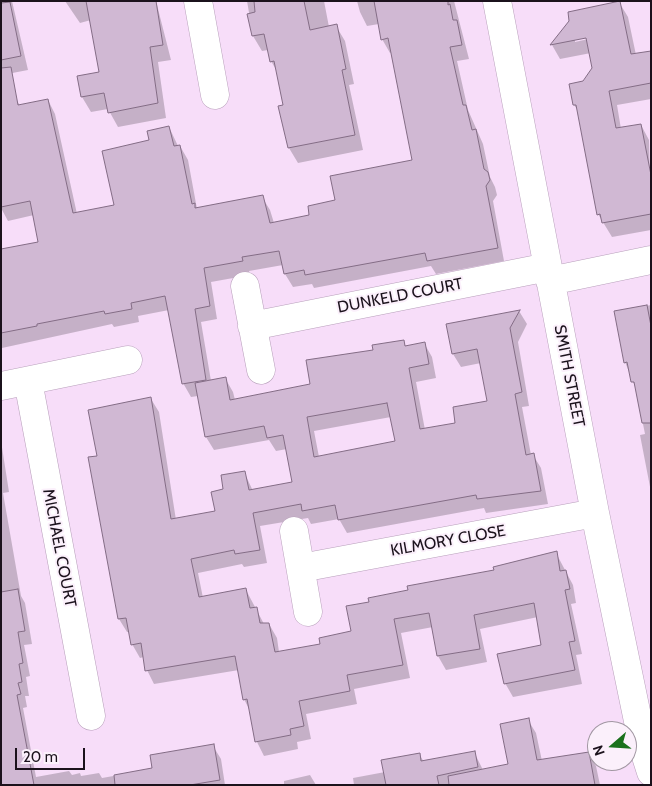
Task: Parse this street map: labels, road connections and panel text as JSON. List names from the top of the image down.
{
  "streets": {
    "street": [
      "DUNKELD COURT",
      "SMITH STREET",
      "KILMORY CLOSE",
      "MICHAEL COURT"
    ]
  },
  "crossings": [
    ["DUNKELD COURT", "SMITH STREET"],
    ["SMITH STREET", "KILMORY CLOSE"]
  ],
  "scale_bar": "20 m",
  "north": "left"
}
